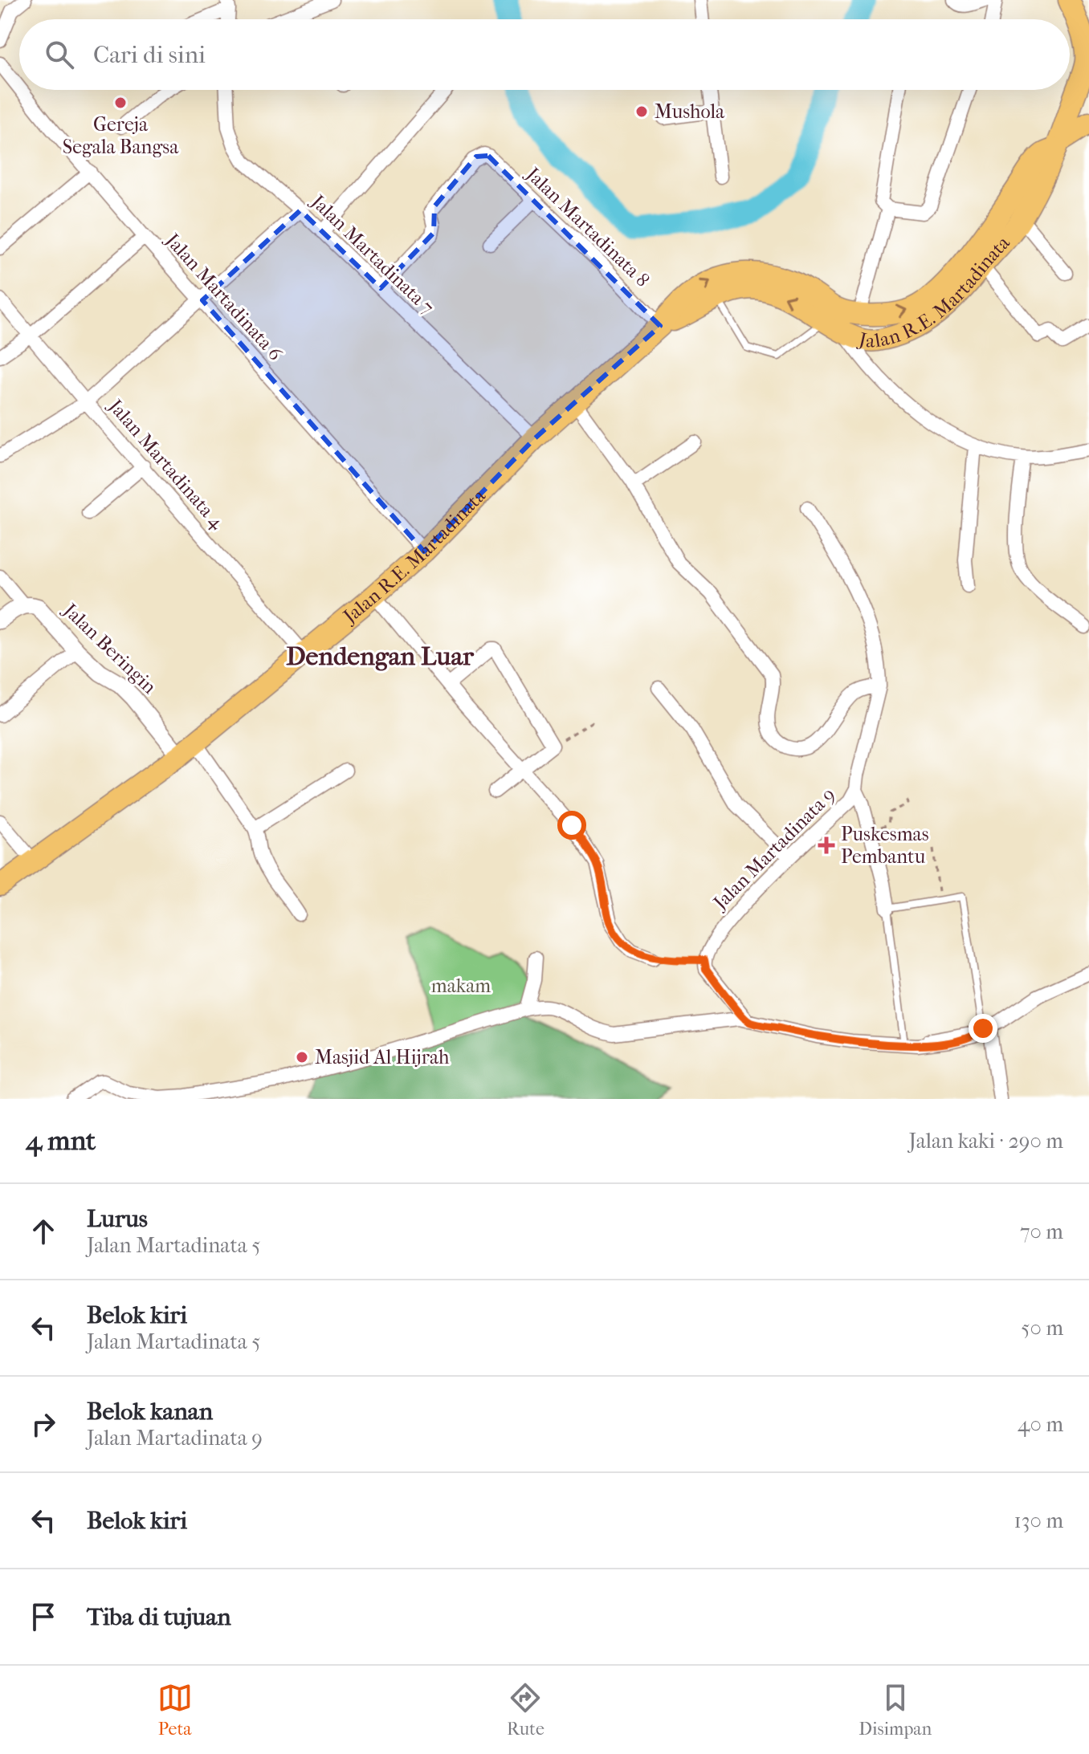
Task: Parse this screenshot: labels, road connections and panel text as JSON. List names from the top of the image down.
{
  "streets": {
    "highway": ["Jalan R.E. Martadinata"],
    "street": [
      "Jalan Martadinata 8",
      "Jalan Martadinata 7",
      "Jalan Martadinata 6",
      "Jalan Martadinata 4",
      "Jalan Beringin",
      "Jalan Martadinata 9"
    ]
  },
  "crossings": [
    ["Jalan Martadinata 8", "Jalan Martadinata 7"],
    ["Jalan Martadinata 8", "Jalan R.E. Martadinata"],
    ["Jalan Martadinata 7", "Jalan R.E. Martadinata"],
    ["Jalan R.E. Martadinata", "Jalan Martadinata 6"],
    ["Jalan R.E. Martadinata", "Jalan Martadinata 4"],
    ["Jalan R.E. Martadinata", "Jalan Beringin"]
  ],
  "districts": ["Dendengan Luar"],
  "parks": ["makam"],
  "places": {
    "other": ["Gereja Segala Bangsa", "Mushola", "Masjid Al Hijrah"],
    "health": ["Puskesmas Pembantu"]
  },
  "page": {
    "search": "Cari di sini",
    "heading": ["4 mnt", "Jalan kaki · 290 m"],
    "list": [
      ["Lurus", "Jalan Martadinata 5", "70 m"],
      ["Belok kiri", "Jalan Martadinata 5", "50 m"],
      ["Belok kanan", "Jalan Martadinata 9", "40 m"],
      ["Belok kiri", "130 m"],
      "Tiba di tujuan"
    ],
    "nav": ["Peta", "Rute", "Disimpan"]
  }
}
